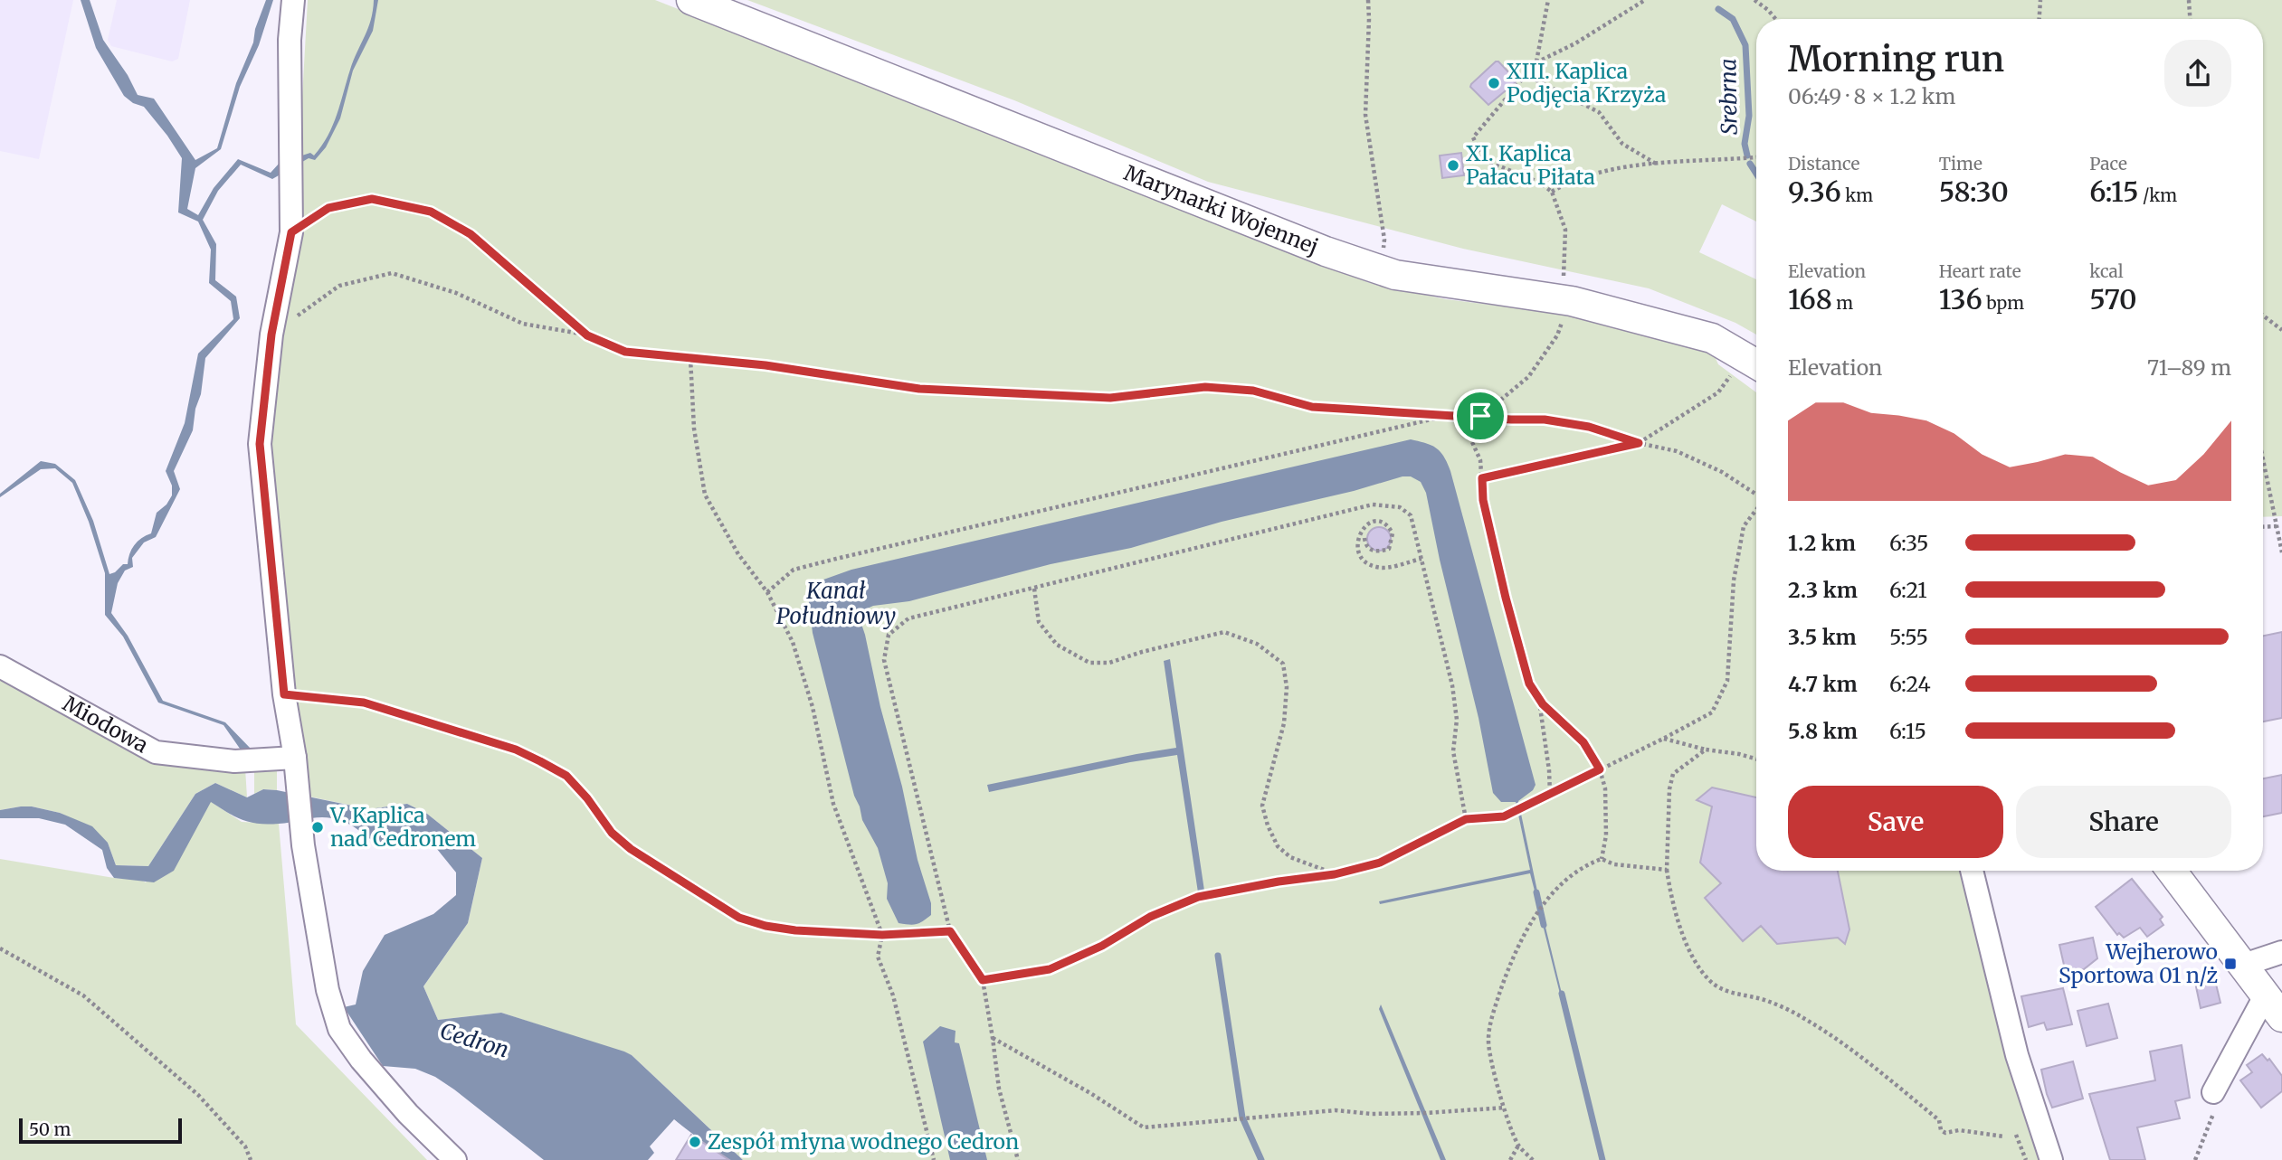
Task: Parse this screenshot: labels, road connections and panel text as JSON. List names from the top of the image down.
{
  "streets": {
    "main road": ["Marynarki Wojennej"],
    "street": ["Miodowa"]
  },
  "water": ["Srebrna", "Kanał Południowy", "Cedron"],
  "places": {
    "other": [
      "XIII. Kaplica Podjęcia Krzyża",
      "XI. Kaplica Pałacu Piłata",
      "V. Kaplica nad Cedronem",
      "Zespół młyna wodnego Cedron"
    ],
    "transit": ["Wejherowo Sportowa 01 n/ż"]
  },
  "scale_bar": "50 m",
  "page": {
    "heading": ["Morning run", "06:49 · 8 × 1.2 km"],
    "stats": [
      ["Distance", "9.36 km"],
      ["Time", "58:30"],
      ["Pace", "6:15 /km"],
      ["Elevation", "168 m"],
      ["Heart rate", "136 bpm"],
      ["kcal", "570"]
    ],
    "chart": ["Elevation", "71–89 m"],
    "list": [
      {
        "name": "1.2 km",
        "note": "6:35"
      },
      {
        "name": "2.3 km",
        "note": "6:21"
      },
      {
        "name": "3.5 km",
        "note": "5:55"
      },
      {
        "name": "4.7 km",
        "note": "6:24"
      },
      {
        "name": "5.8 km",
        "note": "6:15"
      }
    ],
    "buttons": ["Save", "Share"],
    "scale": "50 m"
  }
}
